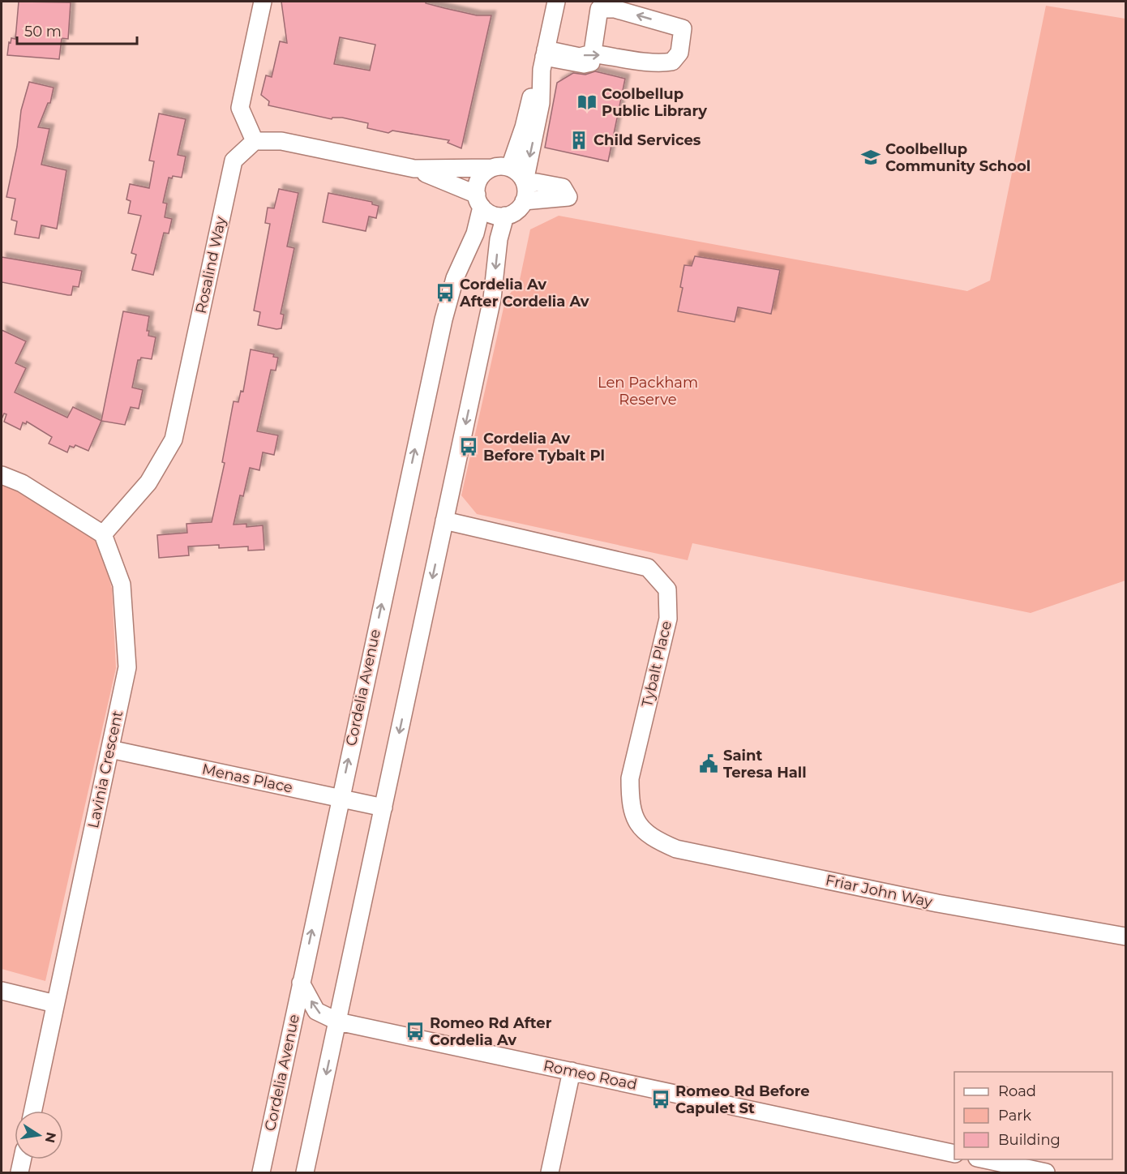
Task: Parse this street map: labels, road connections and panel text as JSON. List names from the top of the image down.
{
  "streets": {
    "street": [
      "Rosalind Way",
      "Tybalt Place",
      "Cordelia Avenue",
      "Lavinia Crescent",
      "Menas Place",
      "Friar John Way",
      "Romeo Road"
    ]
  },
  "crossings": [
    ["Rosalind Way", "Lavinia Crescent"],
    ["Tybalt Place", "Friar John Way"],
    ["Cordelia Avenue", "Menas Place"],
    ["Cordelia Avenue", "Romeo Road"],
    ["Lavinia Crescent", "Menas Place"]
  ],
  "parks": ["Len Packham Reserve"],
  "places": {
    "library": ["Coolbellup Public Library"],
    "building": ["Child Services"],
    "school or university": ["Coolbellup Community School"],
    "bus stop": [
      "Cordelia Av After Cordelia Av",
      "Cordelia Av Before Tybalt Pl",
      "Romeo Rd After Cordelia Av",
      "Romeo Rd Before Capulet St"
    ],
    "public building": ["Saint Teresa Hall"]
  },
  "legend": ["Road", "Park", "Building"],
  "scale_bar": "50 m",
  "north": "right"
}
